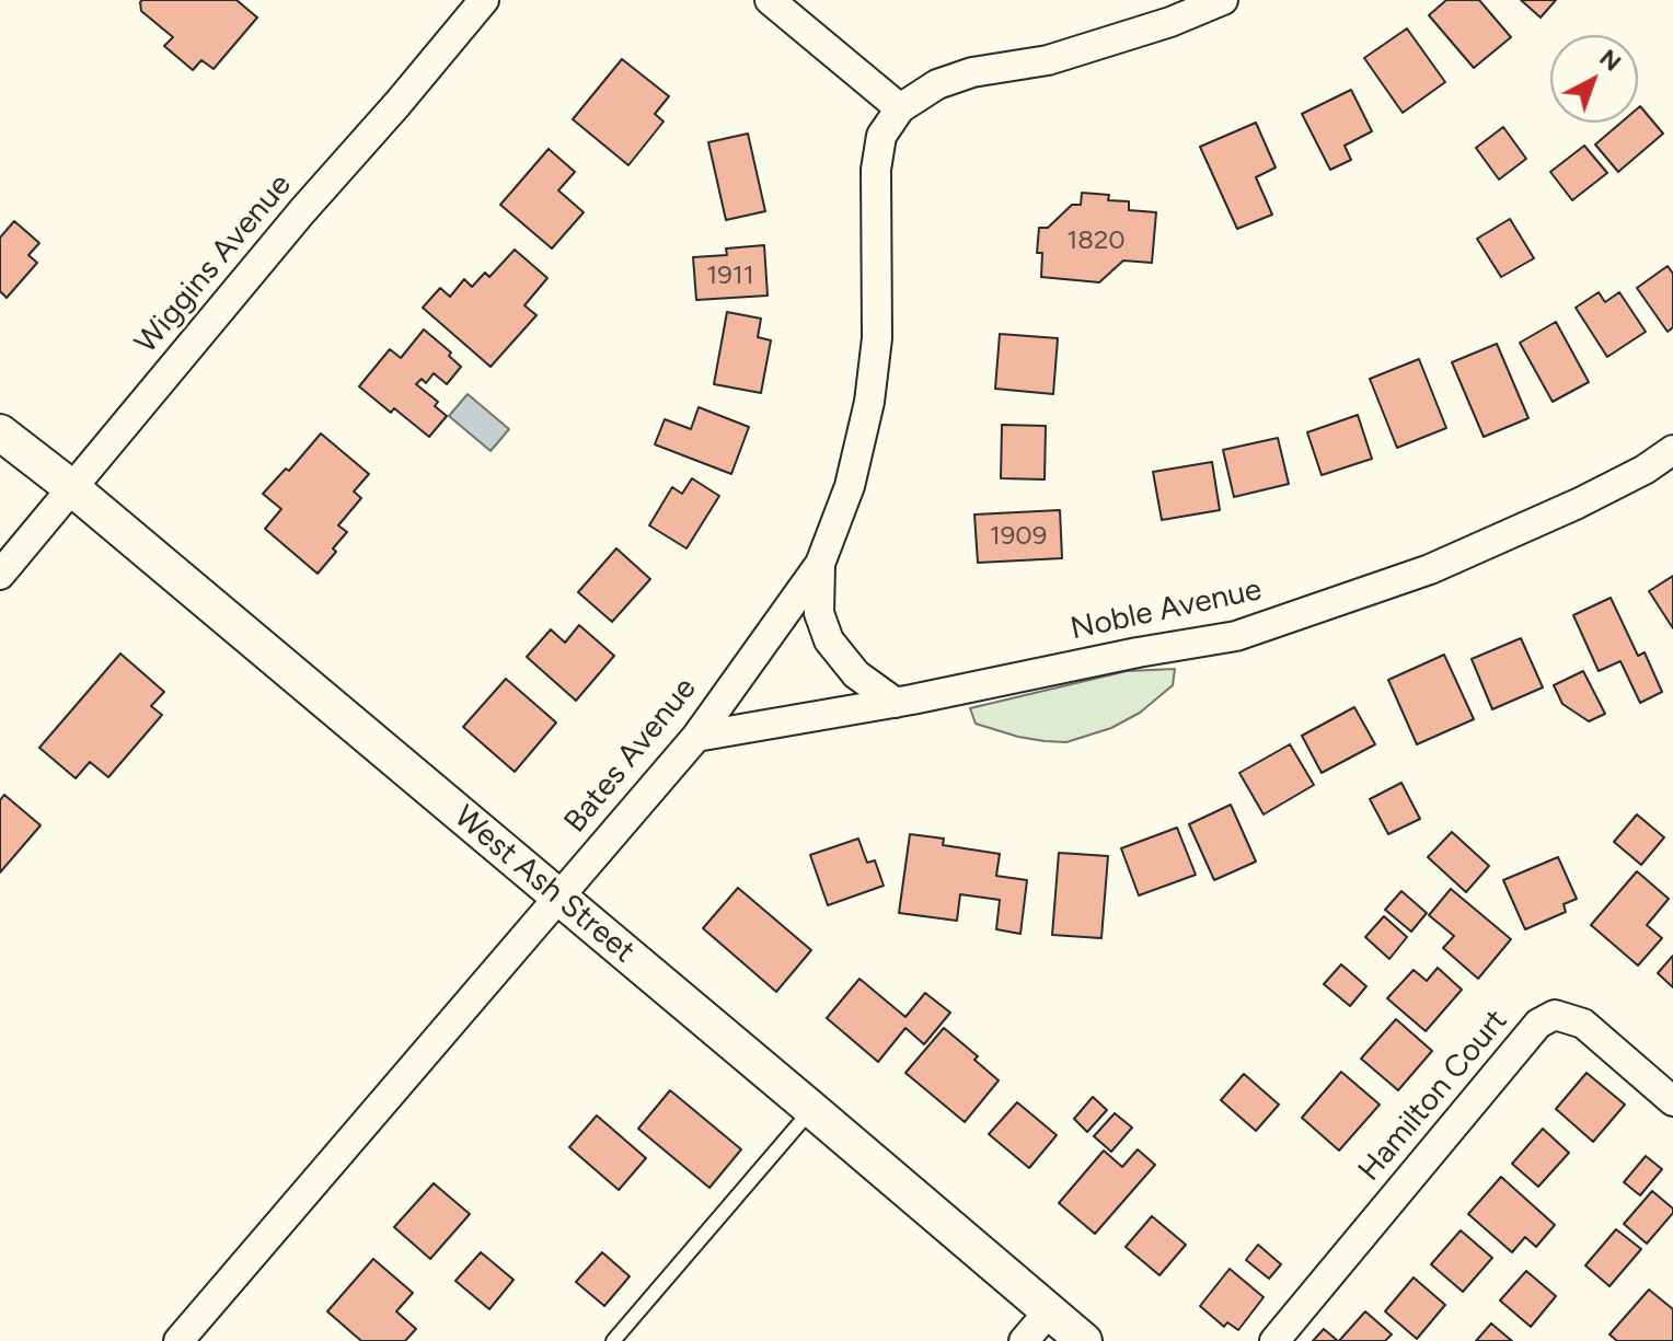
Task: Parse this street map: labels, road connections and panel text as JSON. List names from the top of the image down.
{
  "streets": {
    "street": [
      "Wiggins Avenue",
      "Noble Avenue",
      "Bates Avenue",
      "West Ash Street",
      "Hamilton Court"
    ]
  },
  "crossings": [
    ["Wiggins Avenue", "West Ash Street"],
    ["Noble Avenue", "Bates Avenue"],
    ["Bates Avenue", "West Ash Street"]
  ],
  "house_numbers": ["1820", "1911", "1909"],
  "north": "top right"
}
